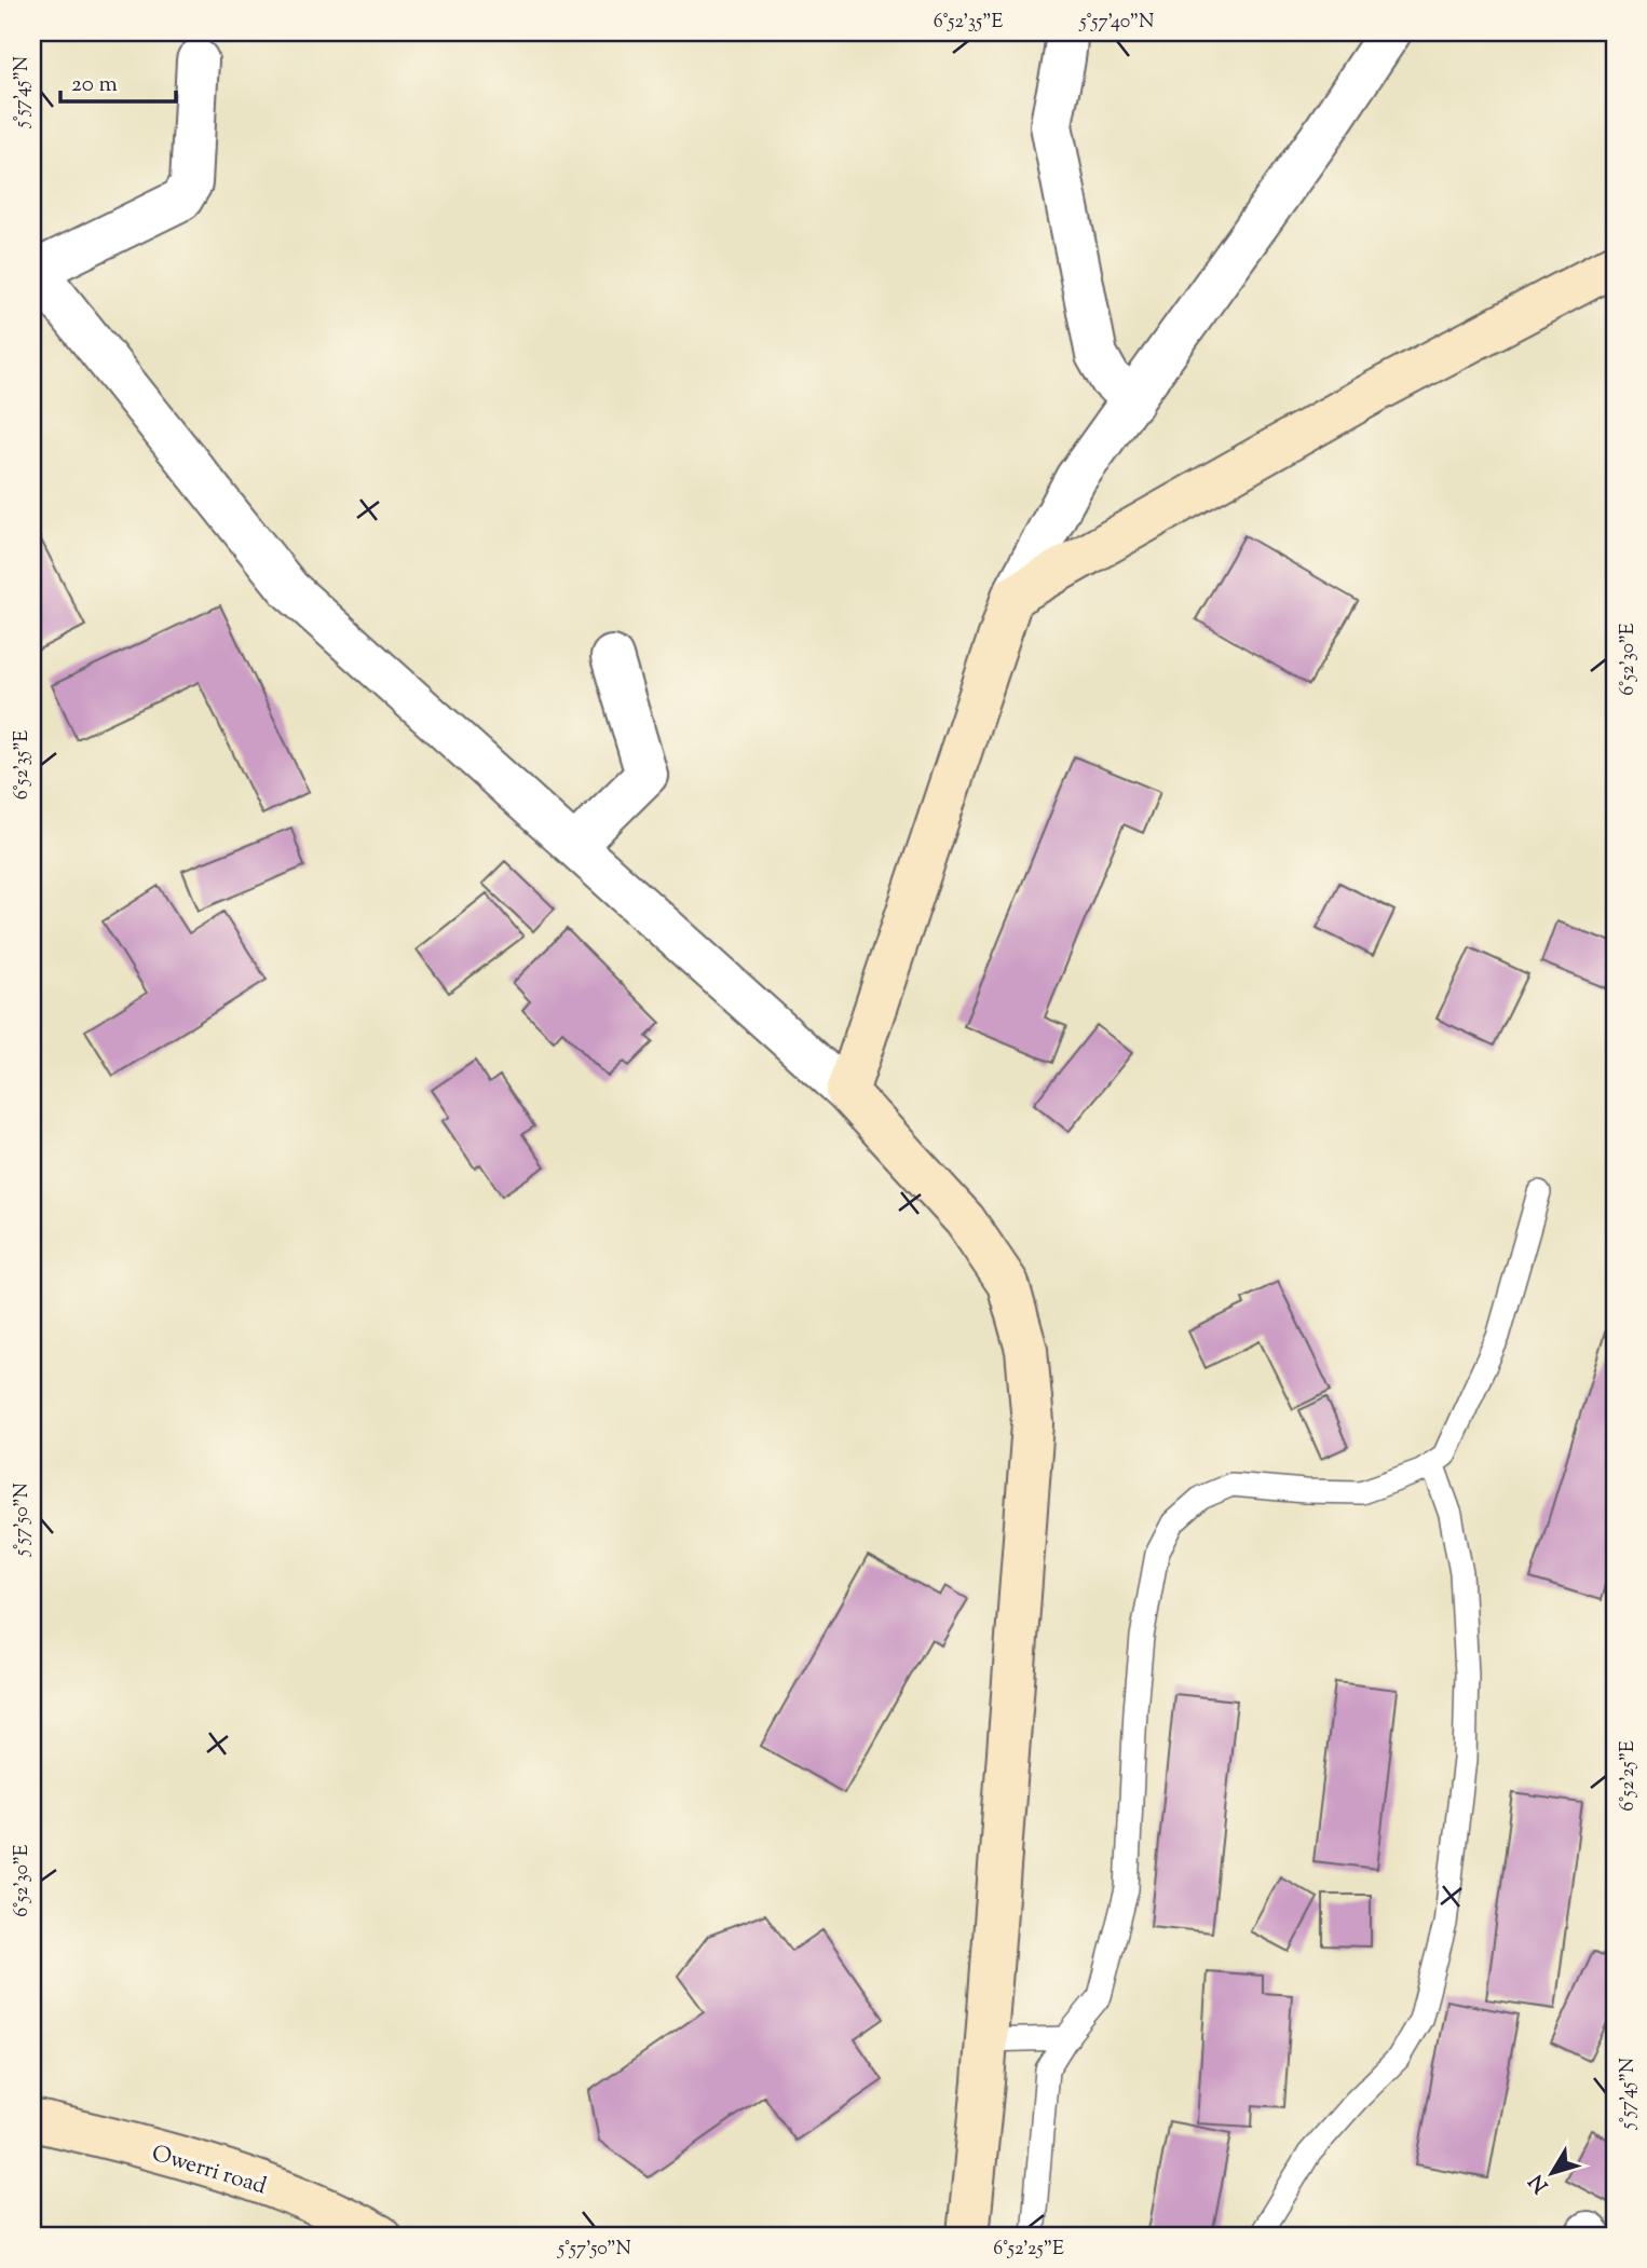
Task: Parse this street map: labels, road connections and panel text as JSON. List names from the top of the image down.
{
  "streets": {
    "street": ["Owerri road"]
  },
  "scale_bar": "20 m",
  "north": "bottom left",
  "coordinates": [
    "6°52'35\"E",
    "5°57'40\"N",
    "5°57'45\"N",
    "6°52'30\"E",
    "5°57'50\"N",
    "6°52'25\"E"
  ]
}
